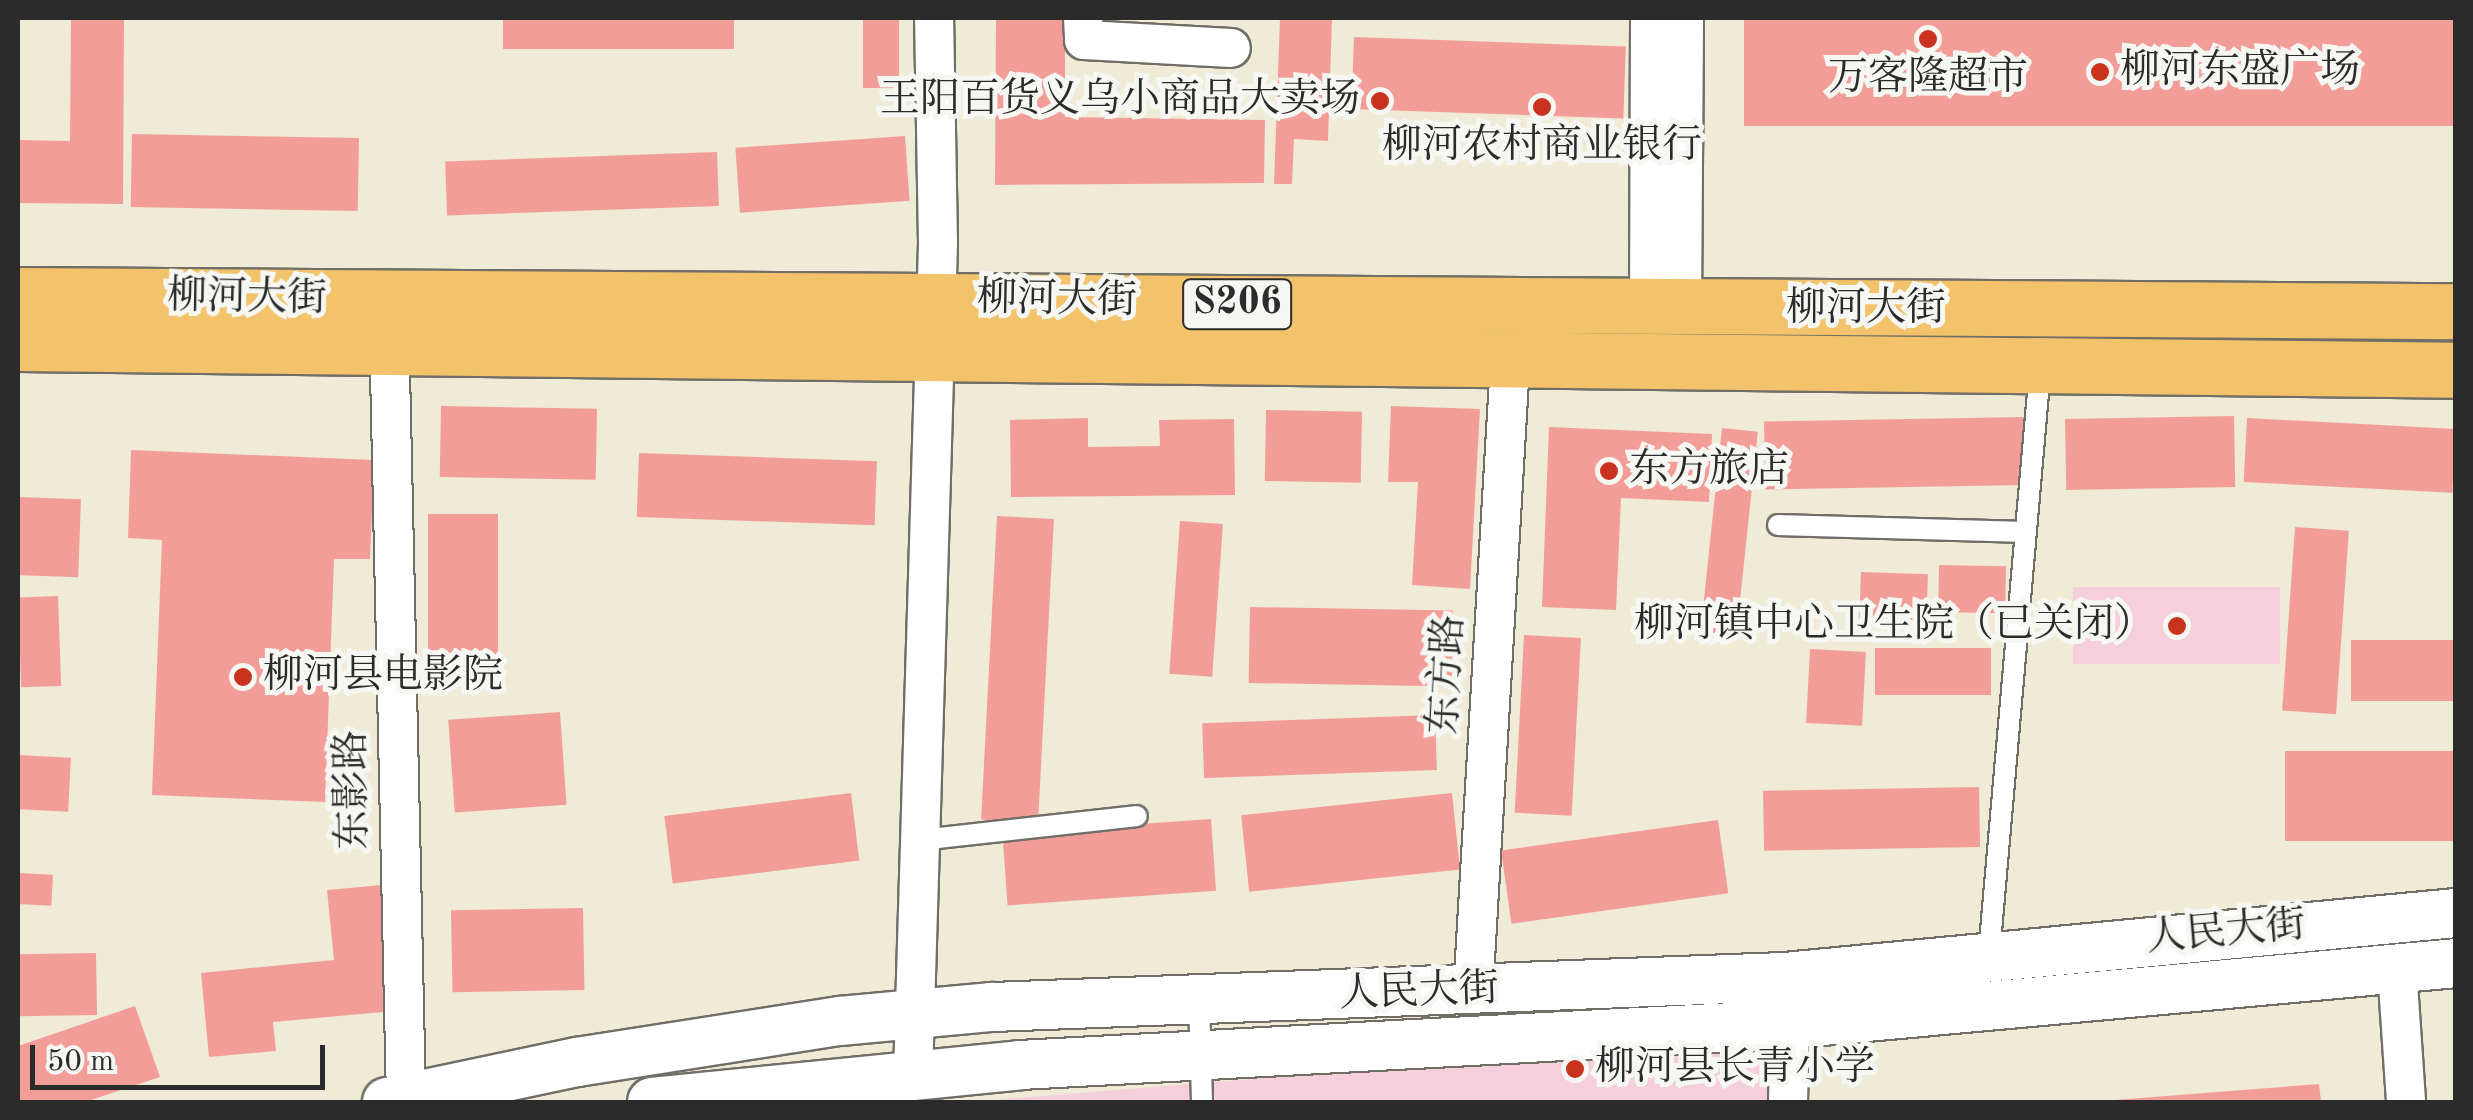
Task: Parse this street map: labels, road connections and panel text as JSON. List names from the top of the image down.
{
  "streets": {
    "main road": ["柳河大街", "S206"],
    "street": ["东方路", "东影路", "人民大街"]
  },
  "crossings": [
    ["柳河大街", "东方路"],
    ["柳河大街", "东影路"],
    ["东方路", "人民大街"],
    ["东影路", "人民大街"]
  ],
  "places": [
    "万客隆超市",
    "柳河东盛广场",
    "王阳百货义乌小商品大卖场",
    "柳河农村商业银行",
    "东方旅店",
    "柳河镇中心卫生院（已关闭）",
    "柳河县电影院",
    "柳河县长青小学"
  ],
  "scale_bar": "50 m"
}
